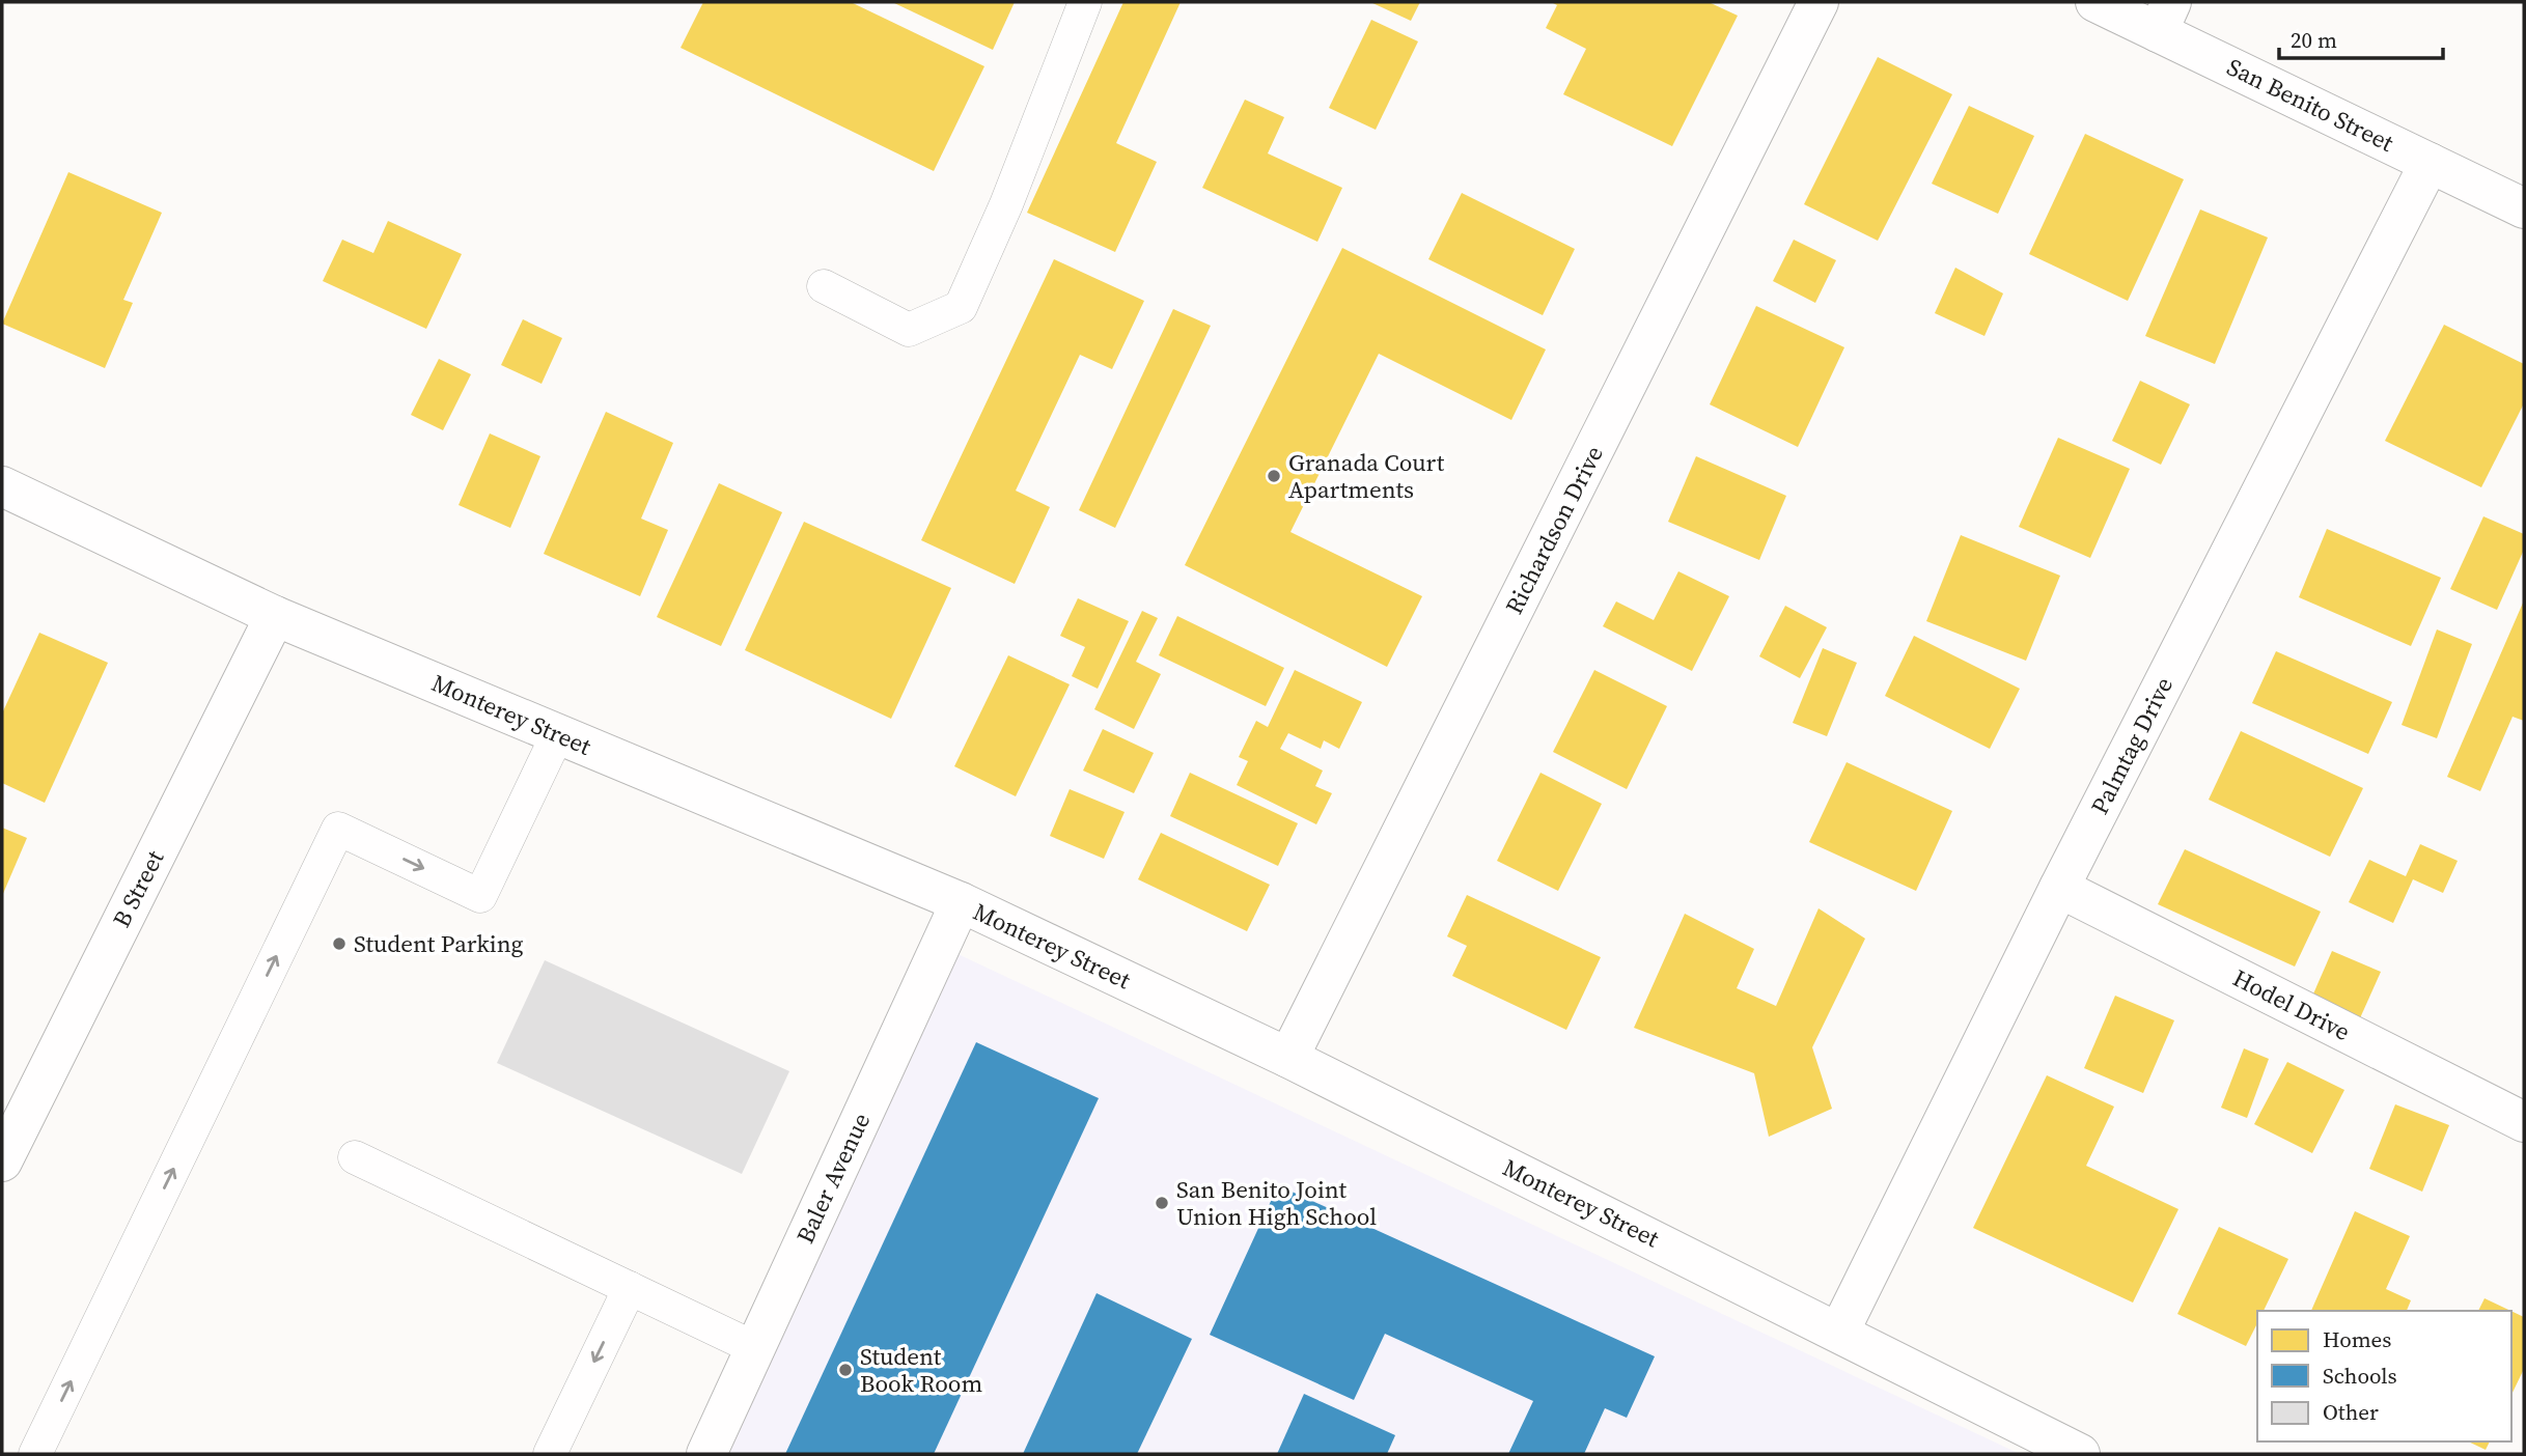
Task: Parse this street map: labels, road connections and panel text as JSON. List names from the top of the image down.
{
  "streets": {
    "street": [
      "San Benito Street",
      "Richardson Drive",
      "Monterey Street",
      "Palmtag Drive",
      "B Street",
      "Hodel Drive",
      "Baler Avenue"
    ]
  },
  "crossings": [
    ["San Benito Street", "Palmtag Drive"],
    ["Richardson Drive", "Monterey Street"],
    ["Monterey Street", "Palmtag Drive"],
    ["Monterey Street", "B Street"],
    ["Monterey Street", "Baler Avenue"],
    ["Palmtag Drive", "Hodel Drive"]
  ],
  "places": [
    "Granada Court Apartments",
    "Student Parking",
    "San Benito Joint Union High School",
    "Student Book Room"
  ],
  "legend": ["Homes", "Schools", "Other"],
  "scale_bar": "20 m"
}
